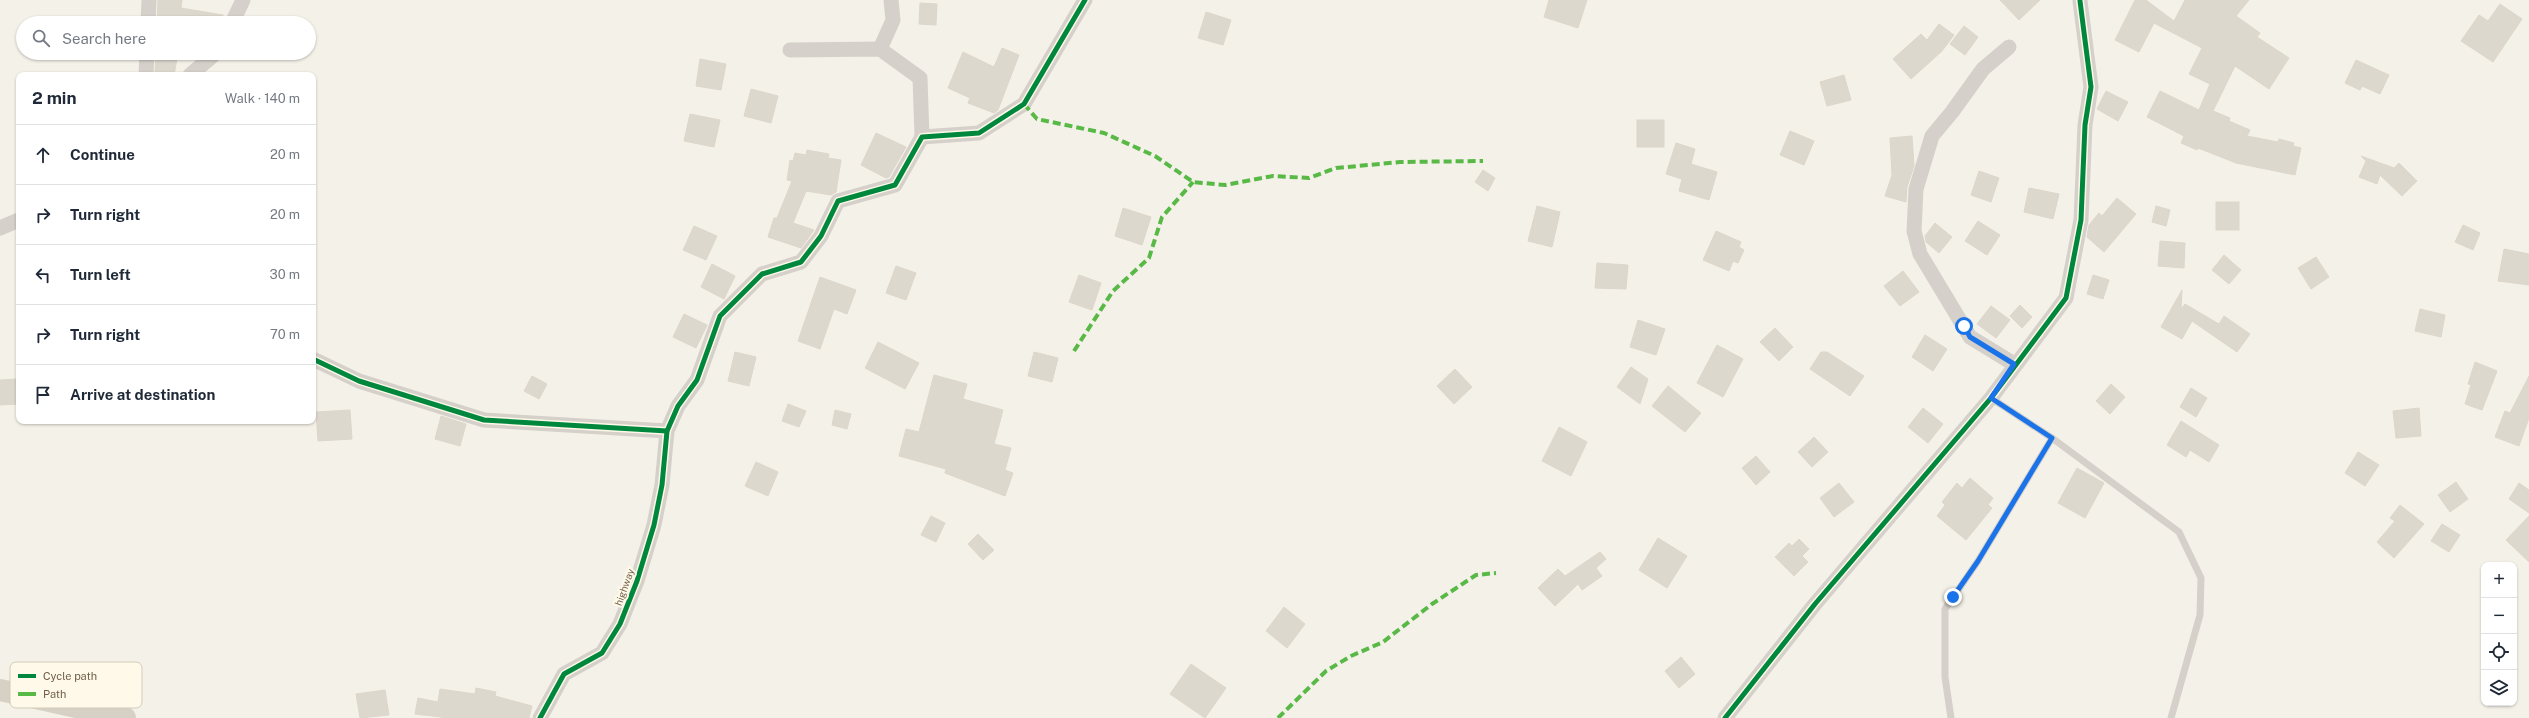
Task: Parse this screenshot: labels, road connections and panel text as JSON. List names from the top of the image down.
{
  "streets": {
    "street": ["highway"]
  },
  "legend": ["Cycle path", "Path"],
  "page": {
    "search": "Search here",
    "heading": ["2 min", "Walk · 140 m"],
    "list": [
      ["Continue", "20 m"],
      ["Turn right", "20 m"],
      ["Turn left", "30 m"],
      ["Turn right", "70 m"],
      "Arrive at destination"
    ],
    "map_buttons": ["+", "−"]
  }
}
